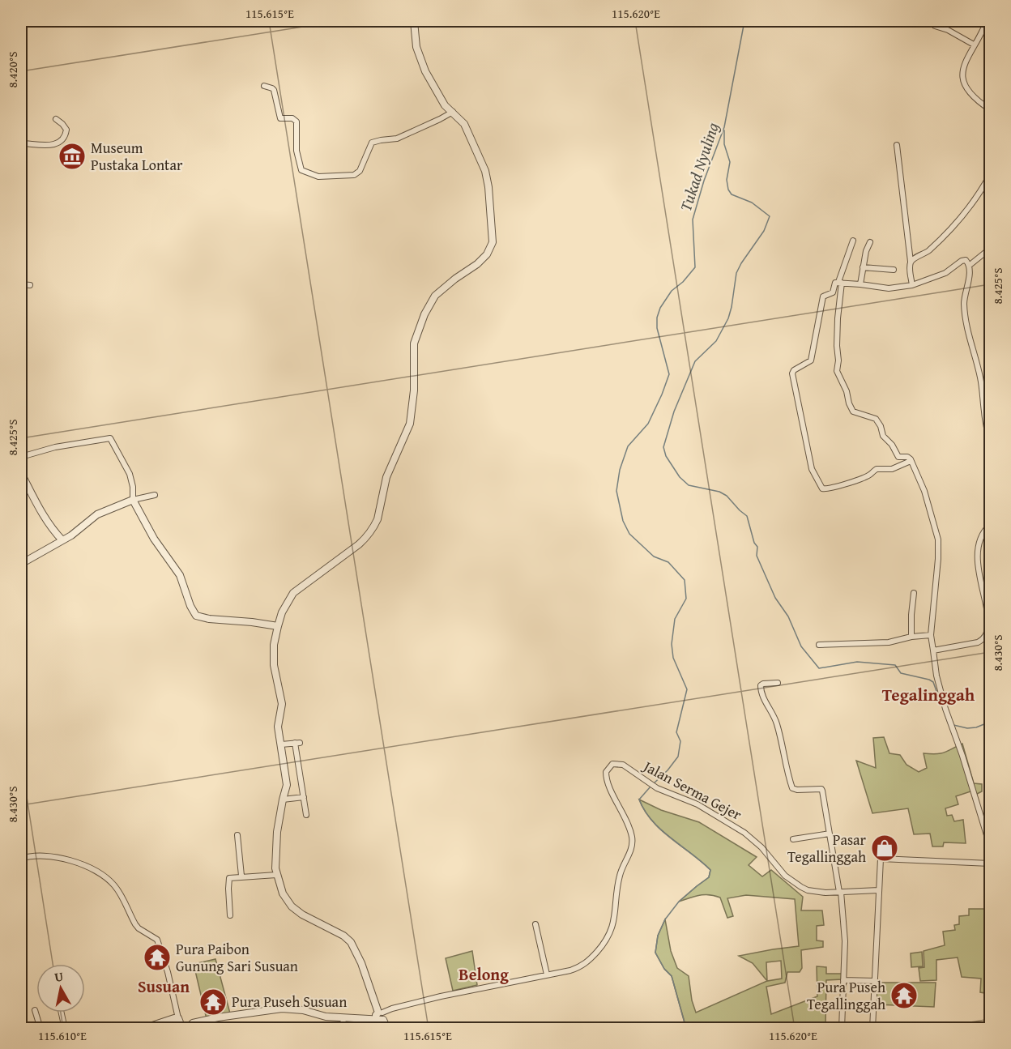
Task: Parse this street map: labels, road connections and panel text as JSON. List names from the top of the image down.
{
  "streets": {
    "street": ["Jalan Serma Gejer"]
  },
  "districts": ["Tegalinggah", "Belong", "Susuan"],
  "water": ["Tukad Nyuling"],
  "places": {
    "museum": ["Museum Pustaka Lontar"],
    "shop": ["Pasar Tegallinggah"],
    "temple": ["Pura Paibon Gunung Sari Susuan", "Pura Puseh Tegallinggah", "Pura Puseh Susuan"]
  },
  "north": "top",
  "coordinates": [
    "115.615°E",
    "115.620°E",
    "8.420°S",
    "8.425°S",
    "8.430°S",
    "115.610°E"
  ]
}
